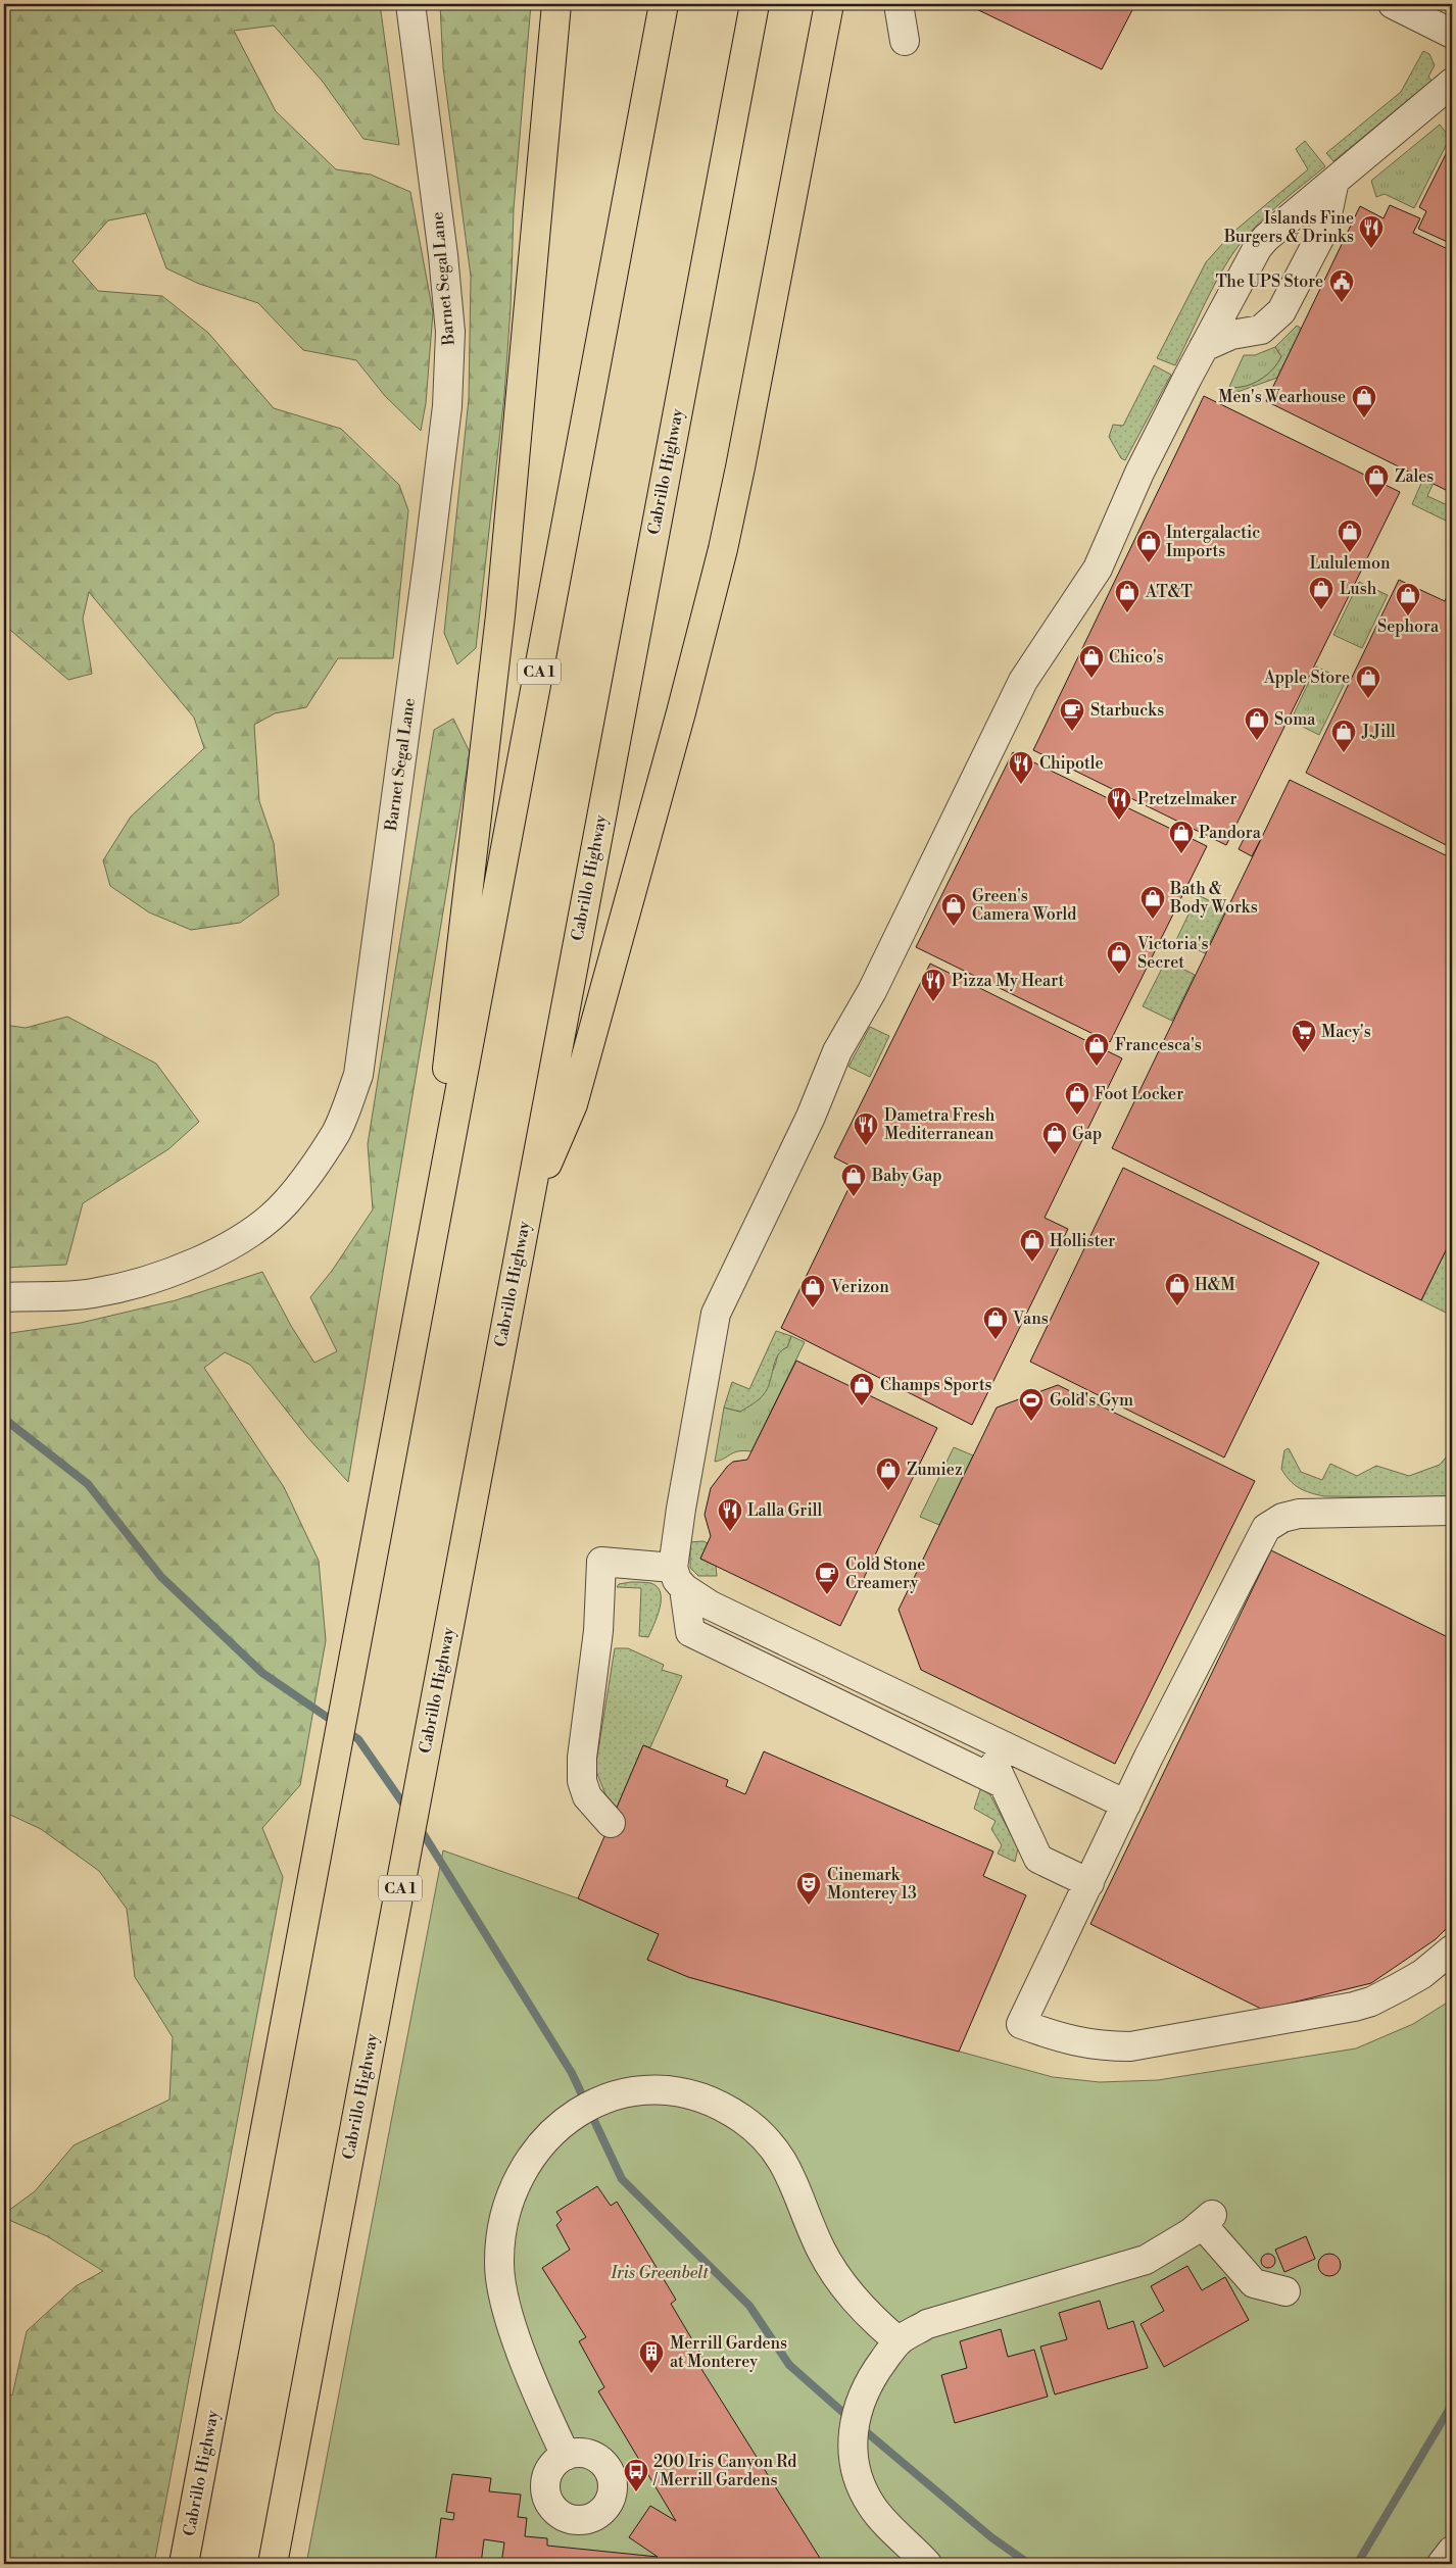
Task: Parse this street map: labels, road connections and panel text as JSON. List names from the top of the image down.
{
  "streets": {
    "highway": ["Cabrillo Highway", "CA 1"],
    "street": ["Barnet Segal Lane"]
  },
  "parks": ["Iris Greenbelt"],
  "places": {
    "restaurant": [
      "Islands Fine Burgers & Drinks",
      "Chipotle",
      "Pretzelmaker",
      "Pizza My Heart",
      "Dametra Fresh Mediterranean",
      "Lalla Grill"
    ],
    "public building": ["The UPS Store"],
    "shop": [
      "Men's Wearhouse",
      "Zales",
      "Lululemon",
      "Intergalactic Imports",
      "Lush",
      "AT&T",
      "Sephora",
      "Chico's",
      "Apple Store",
      "Soma",
      "J.Jill",
      "Pandora",
      "Bath & Body Works",
      "Green's Camera World",
      "Victoria's Secret",
      "Francesca's",
      "Foot Locker",
      "Gap",
      "Baby Gap",
      "Hollister",
      "H&M",
      "Verizon",
      "Vans",
      "Champs Sports",
      "Zumiez"
    ],
    "cafe": ["Starbucks", "Cold Stone Creamery"],
    "supermarket": ["Macy's"],
    "sports": ["Gold's Gym"],
    "theatre": ["Cinemark Monterey 13"],
    "building": ["Merrill Gardens at Monterey"],
    "bus stop": ["200 Iris Canyon Rd / Merrill Gardens"]
  }
}
